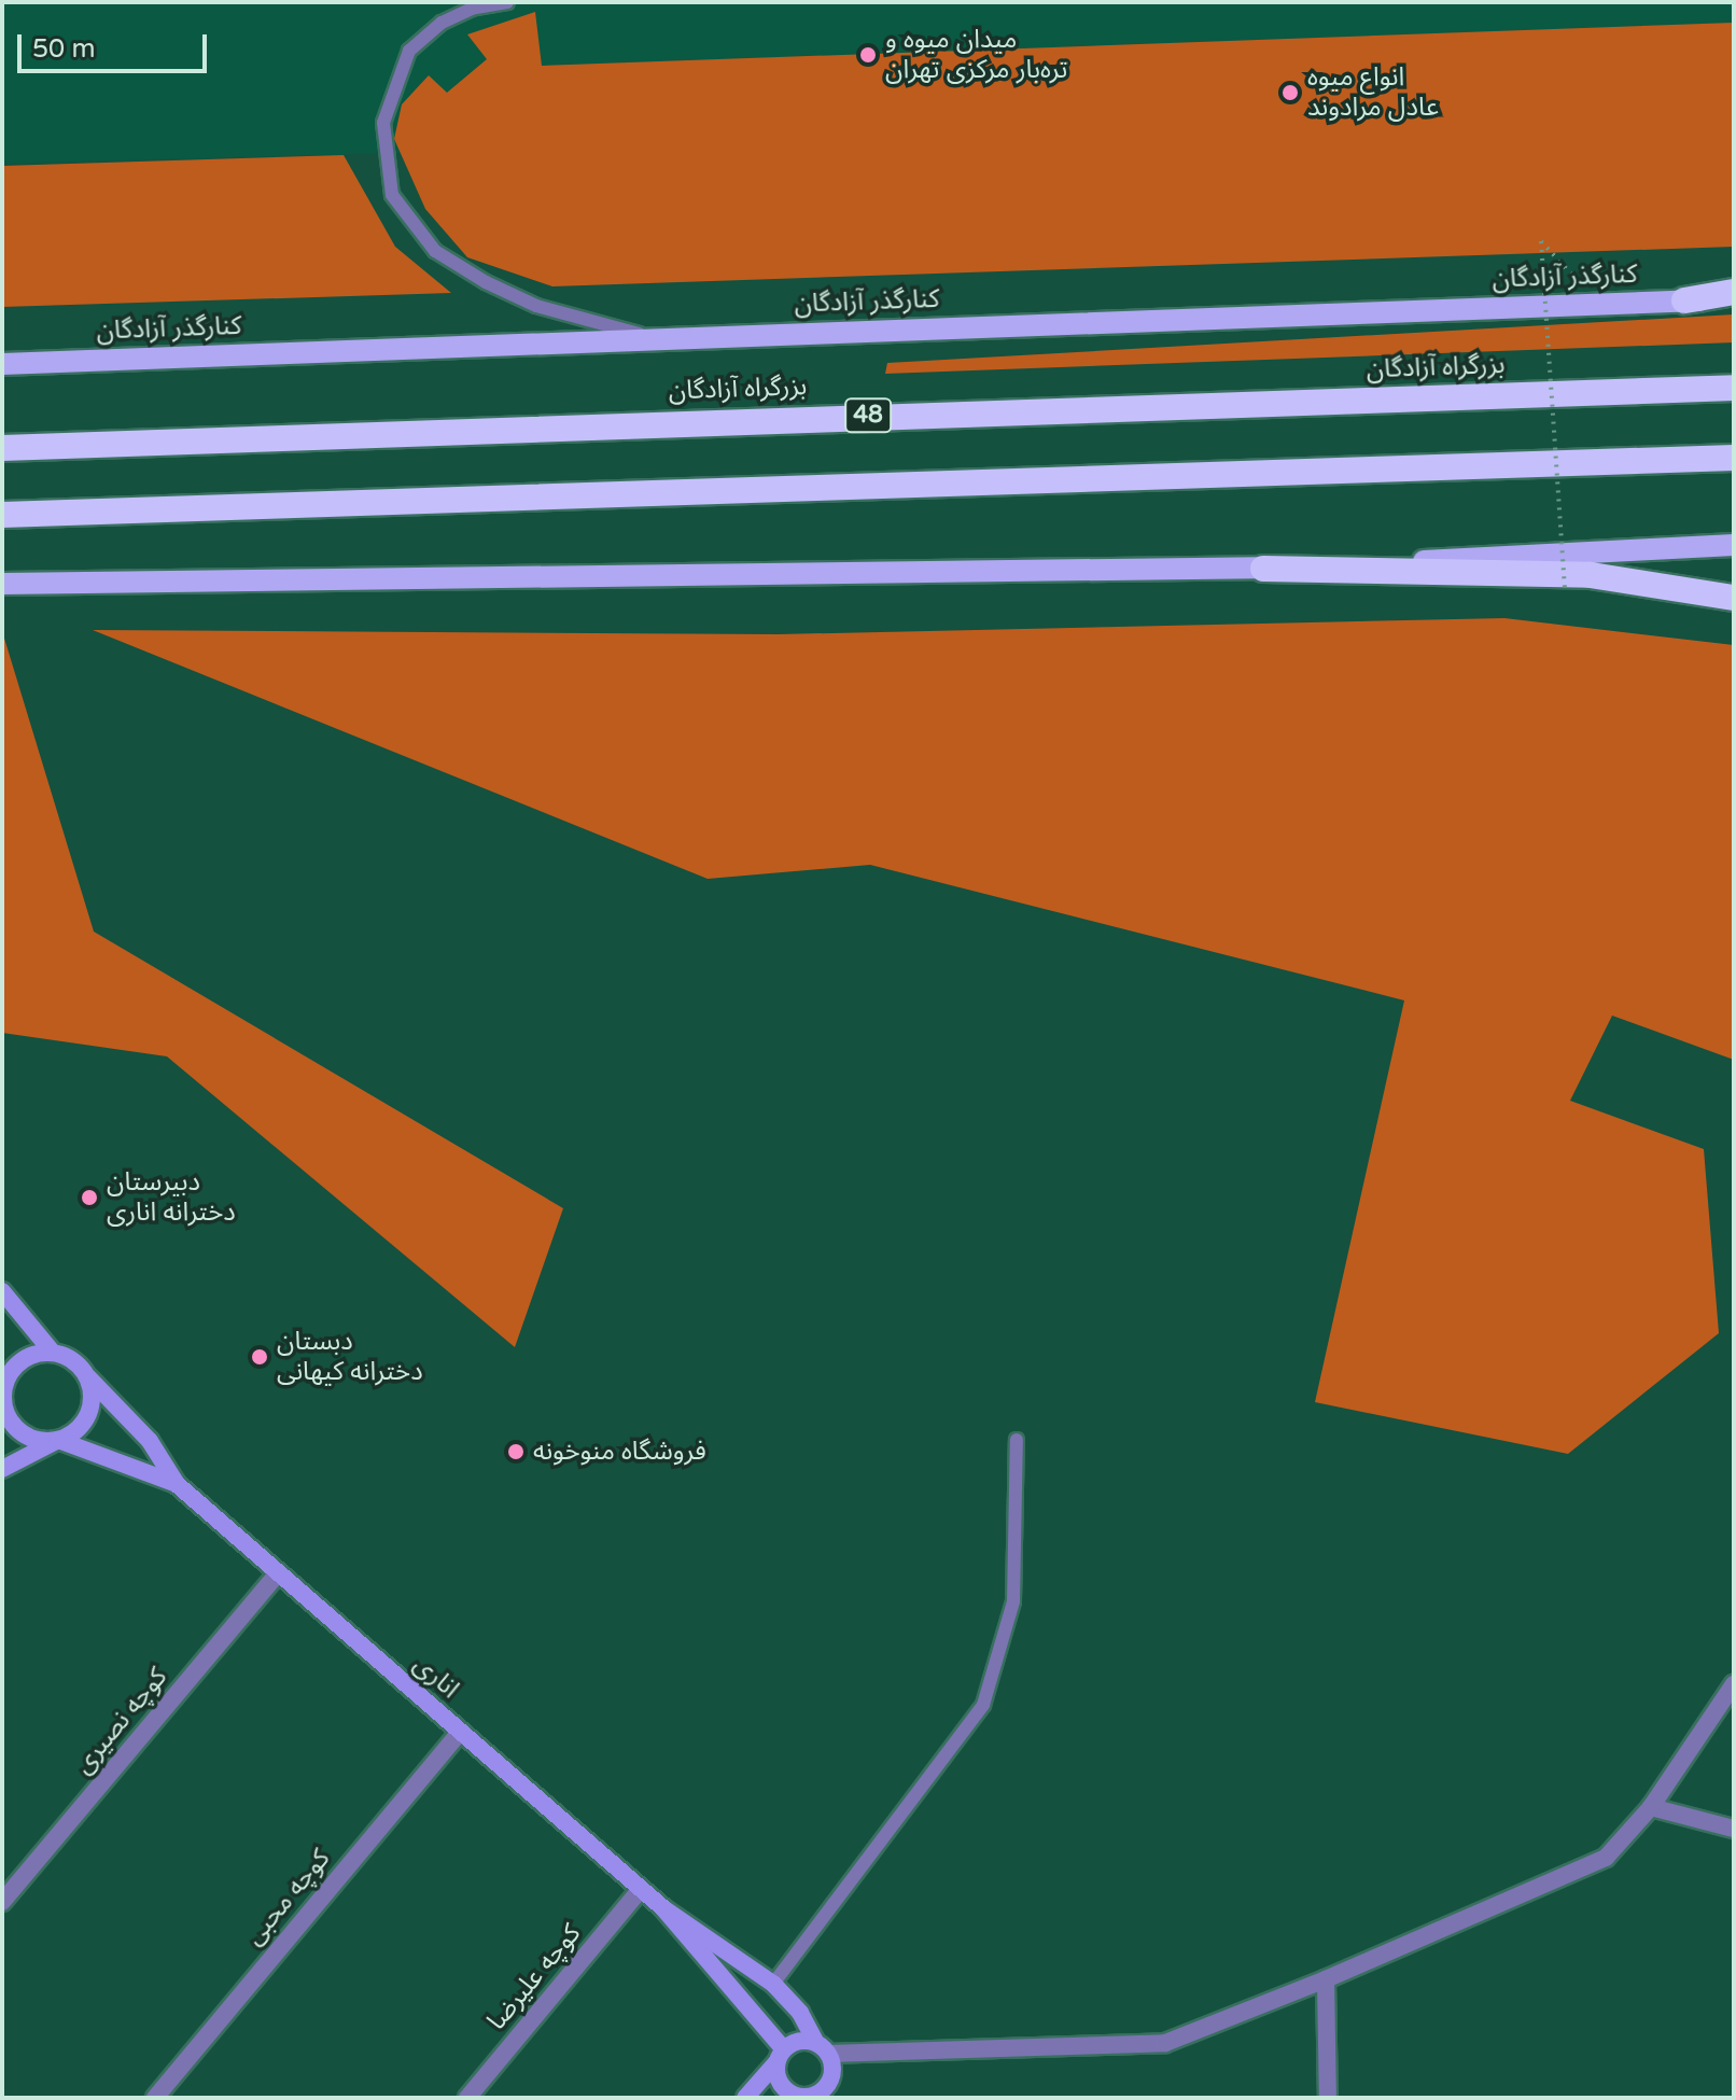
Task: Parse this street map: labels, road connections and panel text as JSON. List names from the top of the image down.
{
  "streets": {
    "highway": ["بزرگراه آزادگان", "48"],
    "main road": ["کنارگذر آزادگان"],
    "street": [
      "اناری",
      "کوچه نصیری",
      "کوچه محبی",
      "کوچه علیرضا"
    ]
  },
  "crossings": [
    ["اناری", "کوچه نصیری"],
    ["اناری", "کوچه محبی"],
    ["اناری", "کوچه علیرضا"]
  ],
  "places": [
    "میدان میوه و تره‌بار مرکزی تهران",
    "انواع میوه عادل مرادوند",
    "دبیرستان دخترانه اناری",
    "دبستان دخترانه کیهانی",
    "فروشگاه منوخونه"
  ],
  "scale_bar": "50 m"
}
